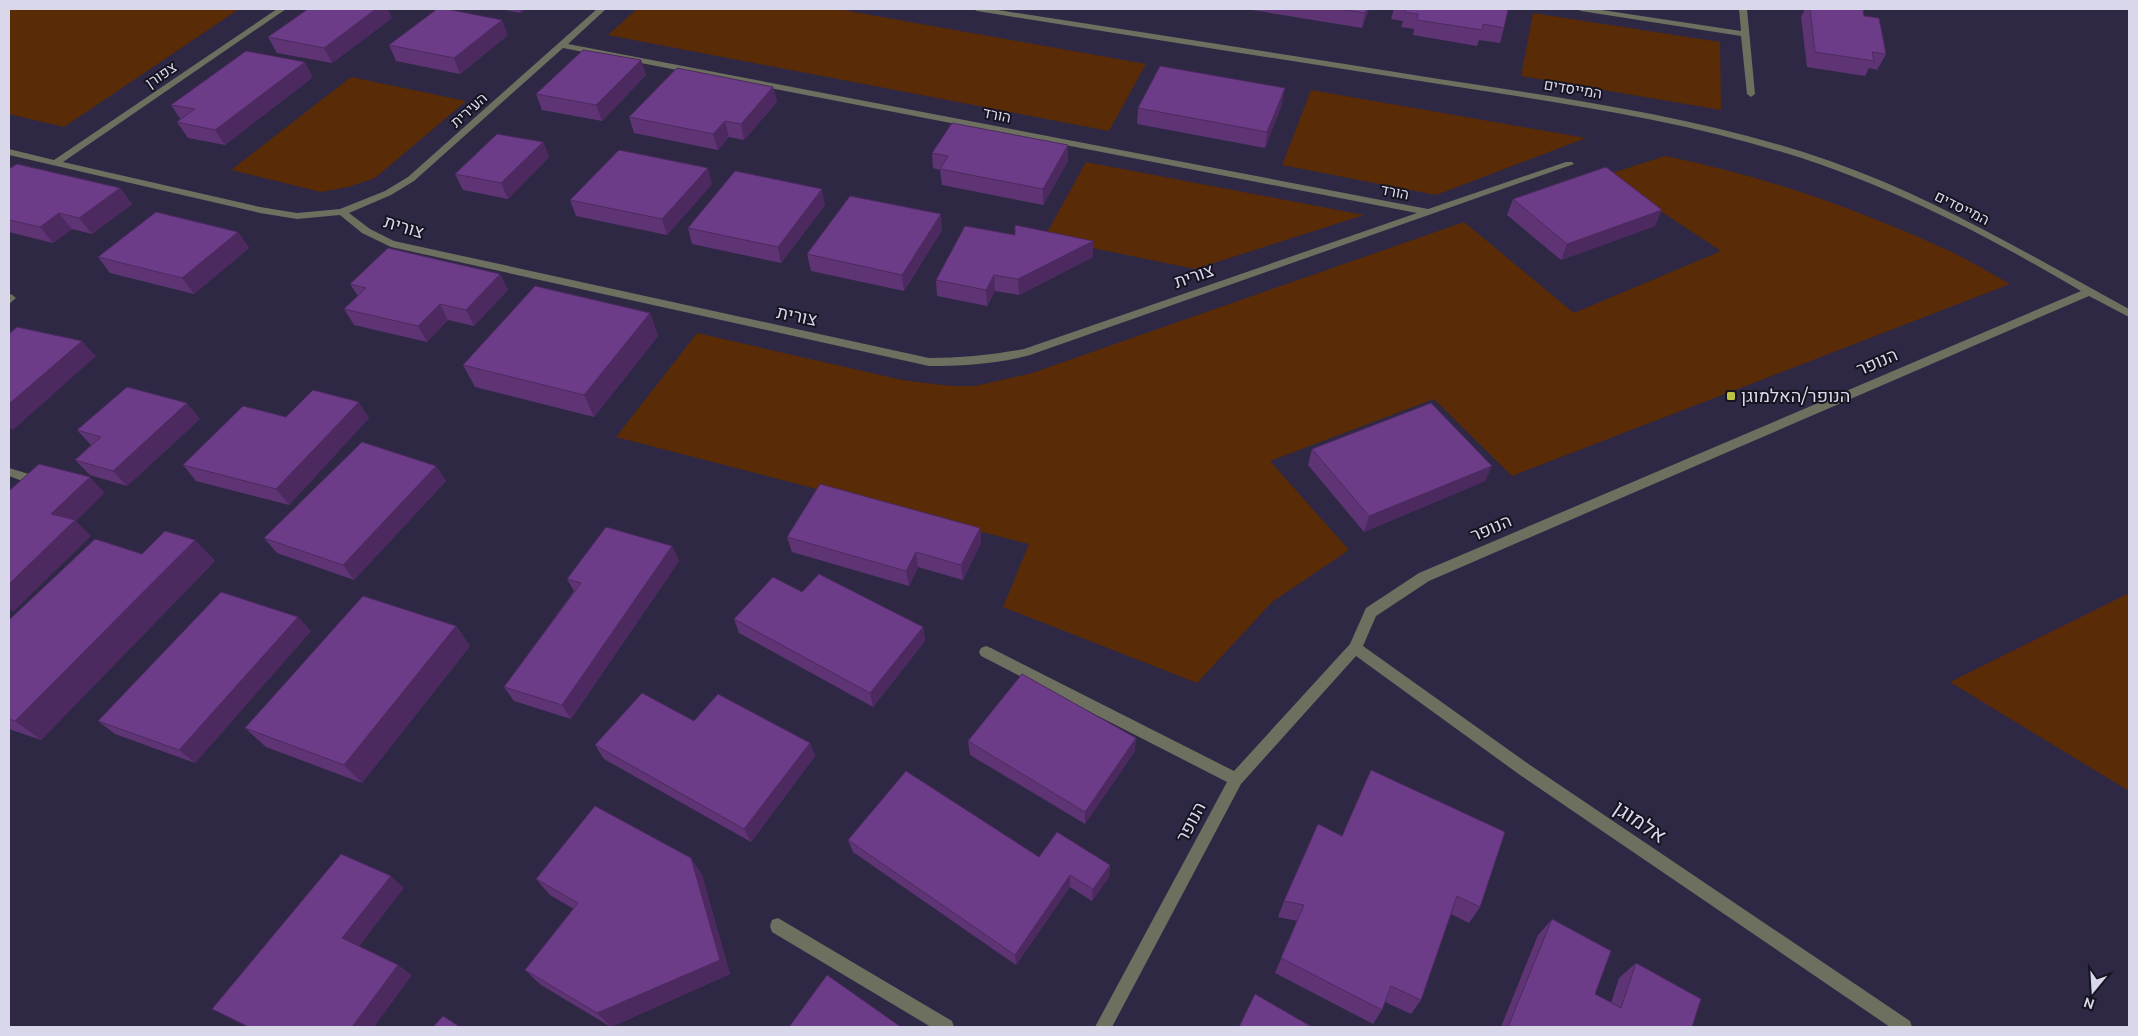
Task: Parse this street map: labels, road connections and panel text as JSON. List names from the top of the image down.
{
  "streets": {
    "street": [
      "צפורן",
      "המייסדים",
      "העירית",
      "הורד",
      "צורית",
      "הנופר",
      "אלמוגן"
    ]
  },
  "crossings": [
    ["המייסדים", "הנופר"],
    ["העירית", "הורד"],
    ["העירית", "צורית"],
    ["הורד", "צורית"],
    ["הנופר", "אלמוגן"]
  ],
  "places": {
    "transit": ["הנופר/האלמוגן"]
  },
  "north": "bottom"
}
